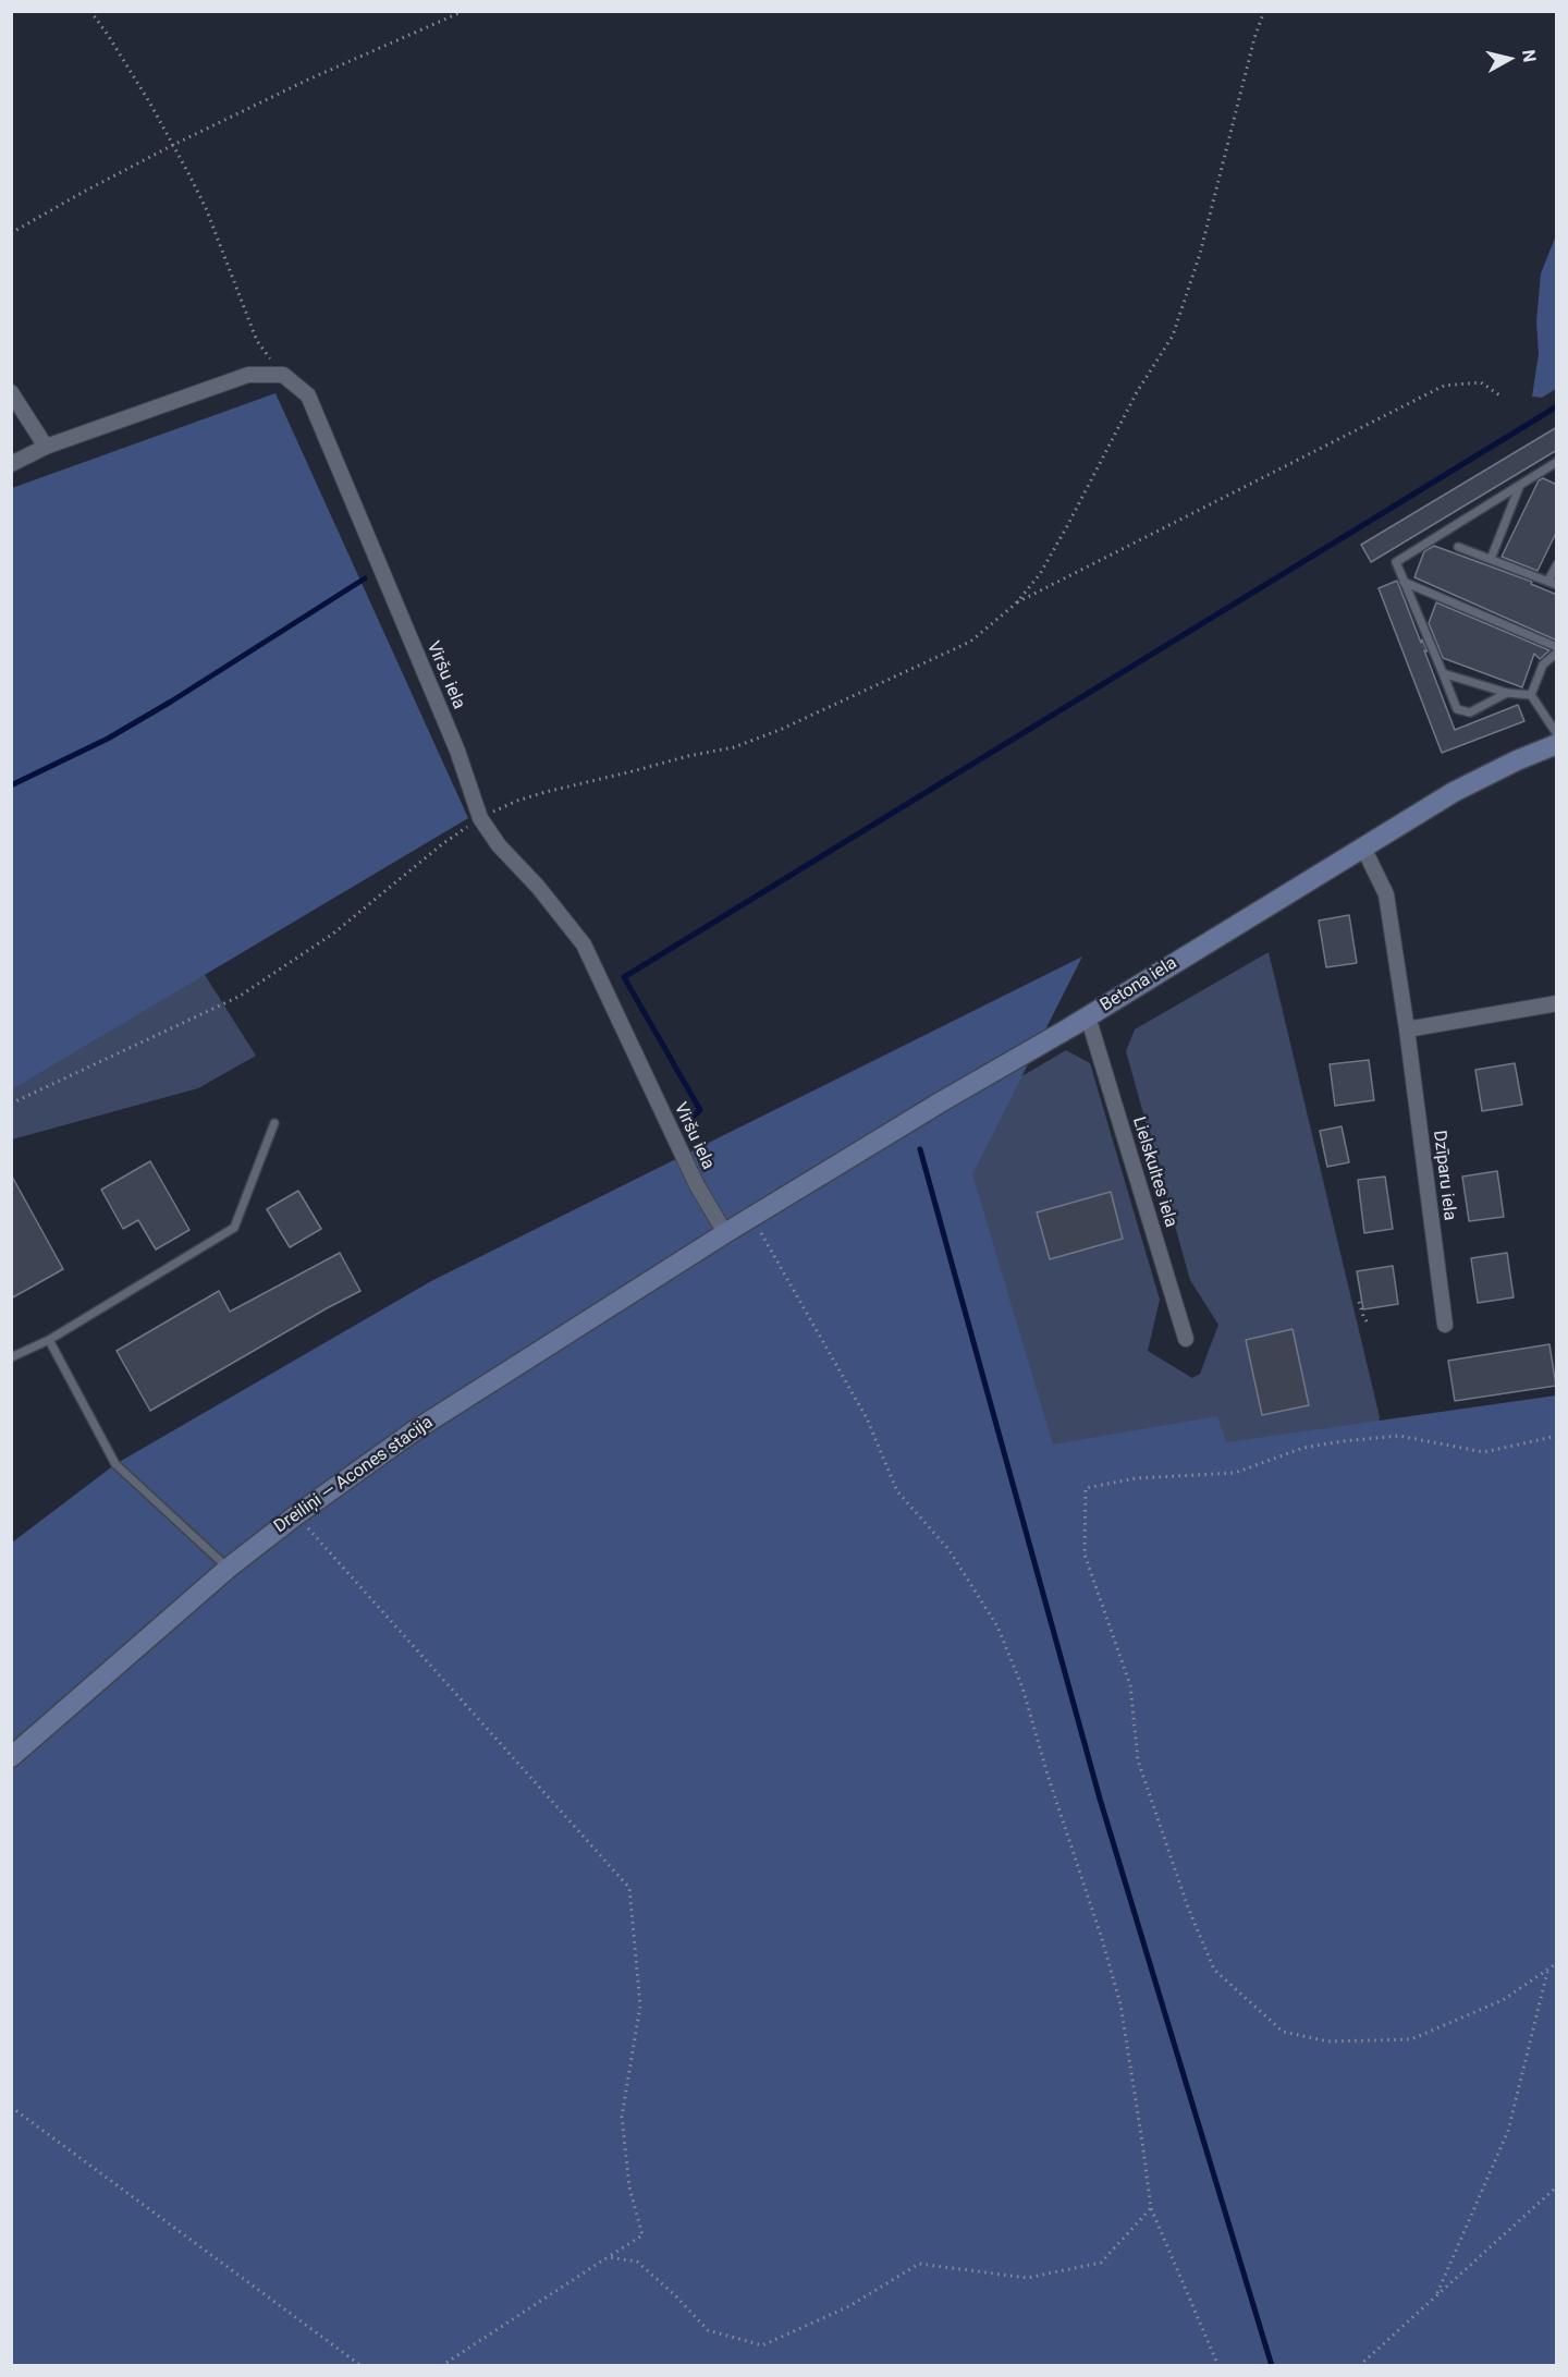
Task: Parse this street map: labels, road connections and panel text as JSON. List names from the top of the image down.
{
  "streets": {
    "main road": ["Betona iela", "Dreiliņi — Acones stacija"],
    "street": ["Viršu iela", "Lielskultes iela", "Dzīparu iela"]
  },
  "crossings": [
    ["Viršu iela", "Betona iela"],
    ["Viršu iela", "Dreiliņi — Acones stacija"],
    ["Betona iela", "Lielskultes iela"],
    ["Betona iela", "Dzīparu iela"],
    ["Betona iela", "Dreiliņi — Acones stacija"]
  ],
  "north": "right"
}
